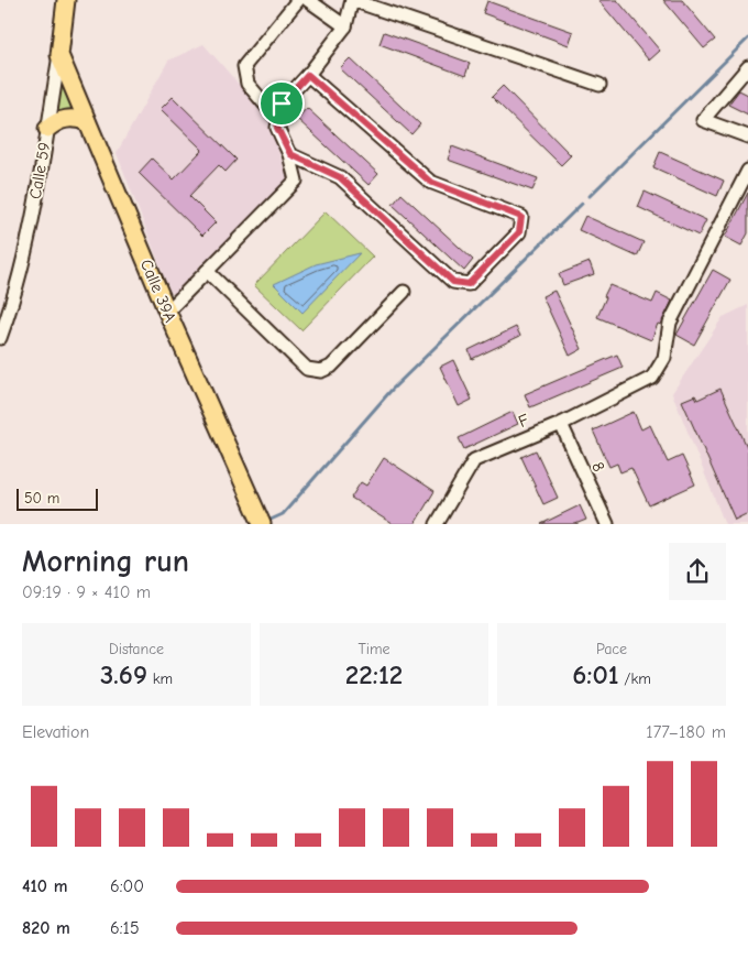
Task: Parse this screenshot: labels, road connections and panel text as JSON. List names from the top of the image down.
{
  "streets": {
    "main road": ["Calle 59", "Calle 39A"],
    "street": ["F", "8"]
  },
  "crossings": [
    ["Calle 59", "Calle 39A"],
    ["F", "8"]
  ],
  "scale_bar": "50 m",
  "page": {
    "scale": "50 m",
    "heading": ["Morning run", "09:19 · 9 × 410 m"],
    "stats": [
      ["Distance", "3.69 km"],
      ["Time", "22:12"],
      ["Pace", "6:01 /km"]
    ],
    "chart": ["Elevation", "177–180 m"],
    "list": [
      {
        "name": "410 m",
        "note": "6:00"
      },
      {
        "name": "820 m",
        "note": "6:15"
      }
    ]
  }
}
